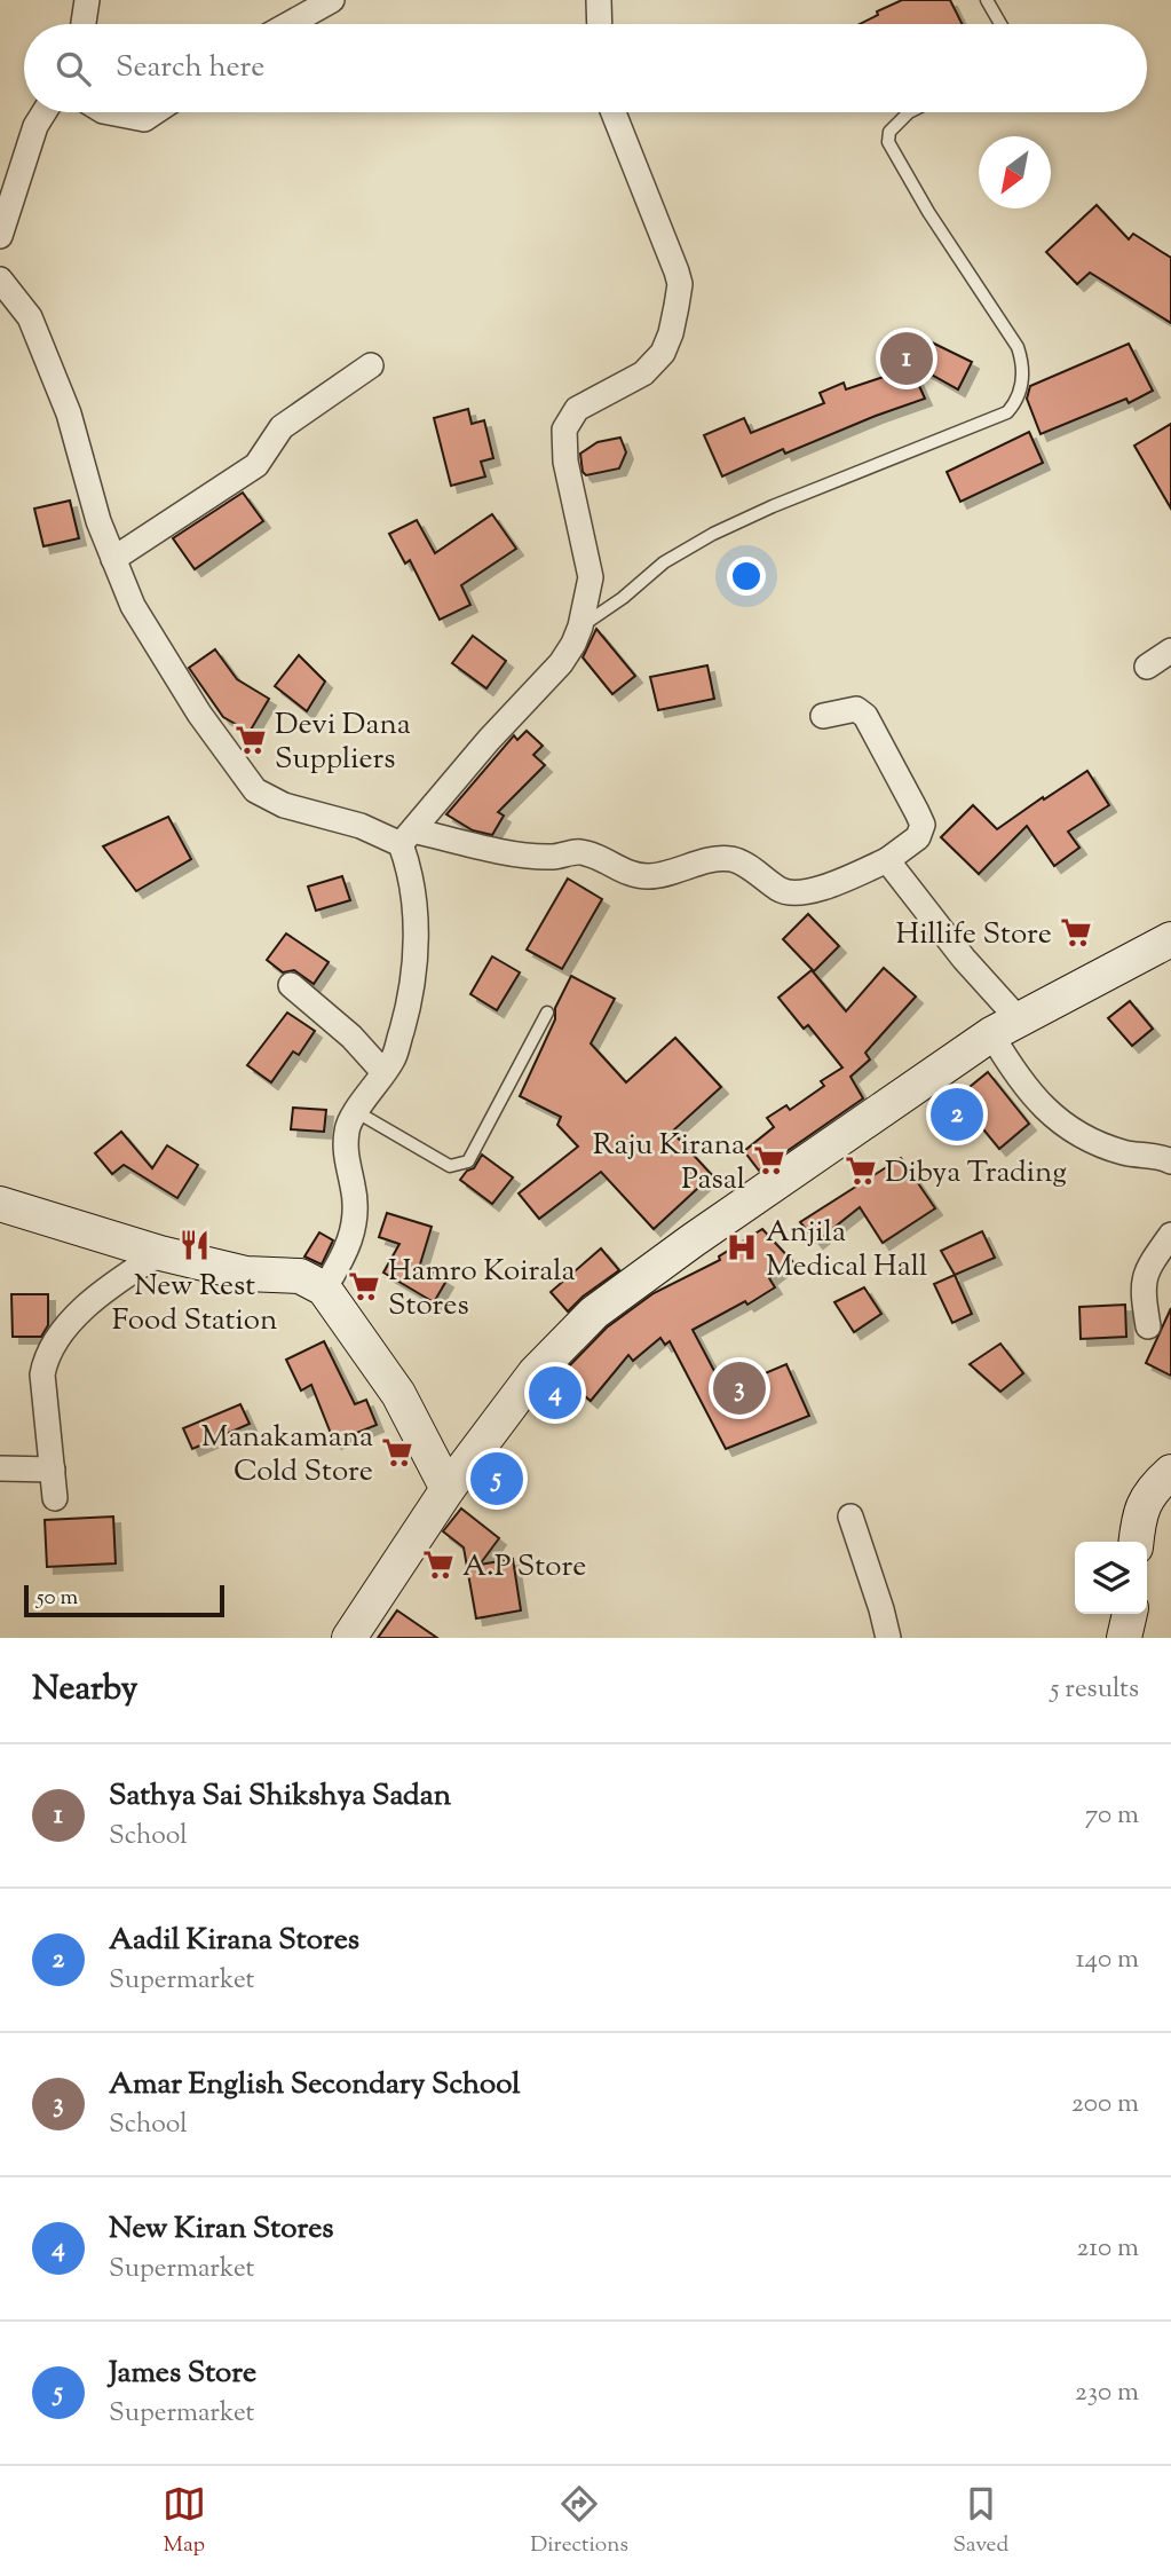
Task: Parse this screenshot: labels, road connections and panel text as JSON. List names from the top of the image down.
{
  "places": {
    "supermarket": [
      "Devi Dana Suppliers",
      "Hillife Store",
      "Raju Kirana Pasal",
      "Dibya Trading",
      "Hamro Koirala Stores",
      "Manakamana Cold Store",
      "A.P Store"
    ],
    "restaurant": ["New Rest Food Station"],
    "hospital": ["Anjila Medical Hall"]
  },
  "scale_bar": "50 m",
  "north": "bottom left",
  "page": {
    "search": "Search here",
    "pins": [
      "1",
      "2",
      "3",
      "4",
      "5"
    ],
    "scale": "50 m",
    "heading": ["Nearby", "5 results"],
    "list": [
      {
        "mark": "1",
        "name": "Sathya Sai Shikshya Sadan",
        "note": "School",
        "value": "70 m"
      },
      {
        "mark": "2",
        "name": "Aadil Kirana Stores",
        "note": "Supermarket",
        "value": "140 m"
      },
      {
        "mark": "3",
        "name": "Amar English Secondary School",
        "note": "School",
        "value": "200 m"
      },
      {
        "mark": "4",
        "name": "New Kiran Stores",
        "note": "Supermarket",
        "value": "210 m"
      },
      {
        "mark": "5",
        "name": "James Store",
        "note": "Supermarket",
        "value": "230 m"
      }
    ],
    "nav": ["Map", "Directions", "Saved"]
  }
}
